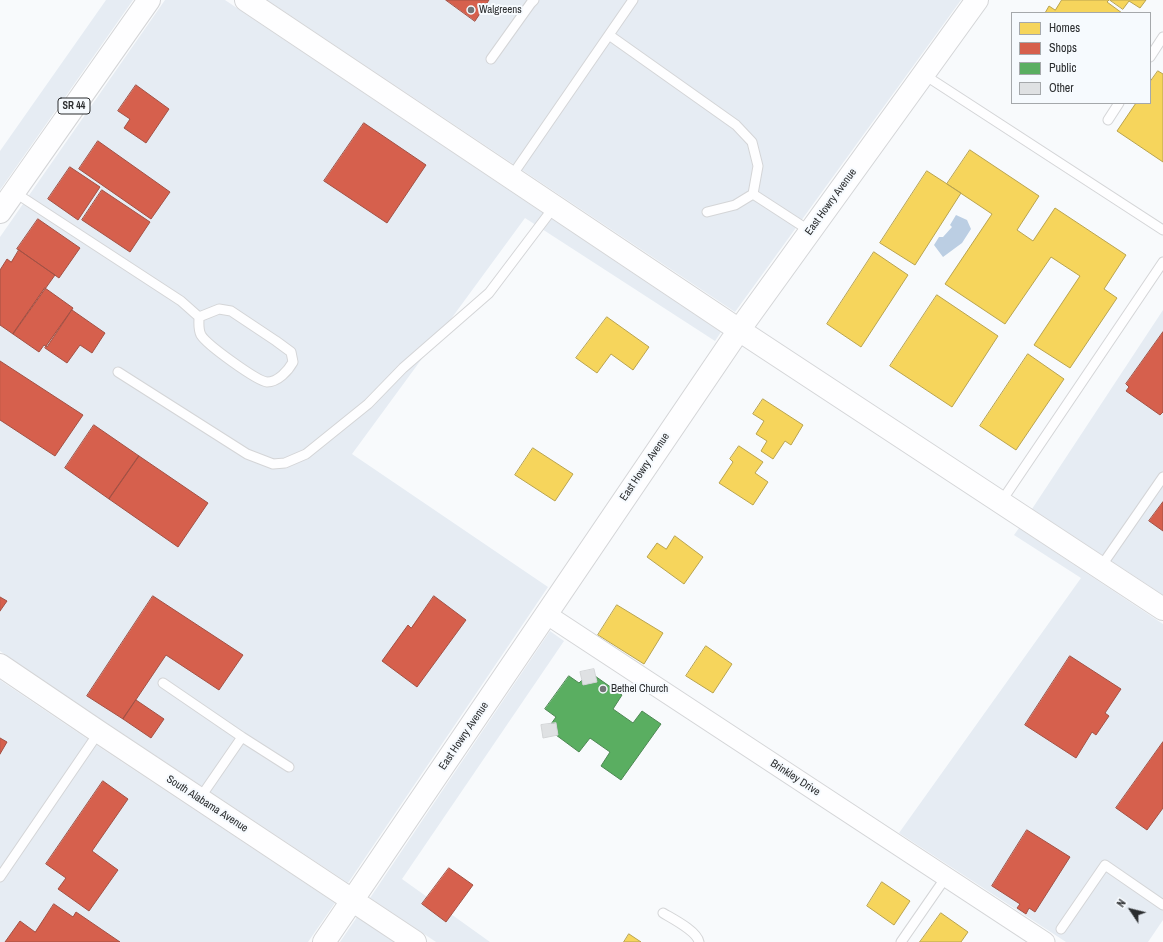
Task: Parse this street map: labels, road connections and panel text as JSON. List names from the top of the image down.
{
  "streets": {
    "street": [
      "SR 44",
      "East Howry Avenue",
      "Brinkley Drive",
      "South Alabama Avenue"
    ]
  },
  "crossings": [
    ["East Howry Avenue", "Brinkley Drive"],
    ["East Howry Avenue", "South Alabama Avenue"]
  ],
  "places": ["Walgreens", "Bethel Church"],
  "legend": [
    "Homes",
    "Shops",
    "Public",
    "Other"
  ],
  "north": "top left"
}
